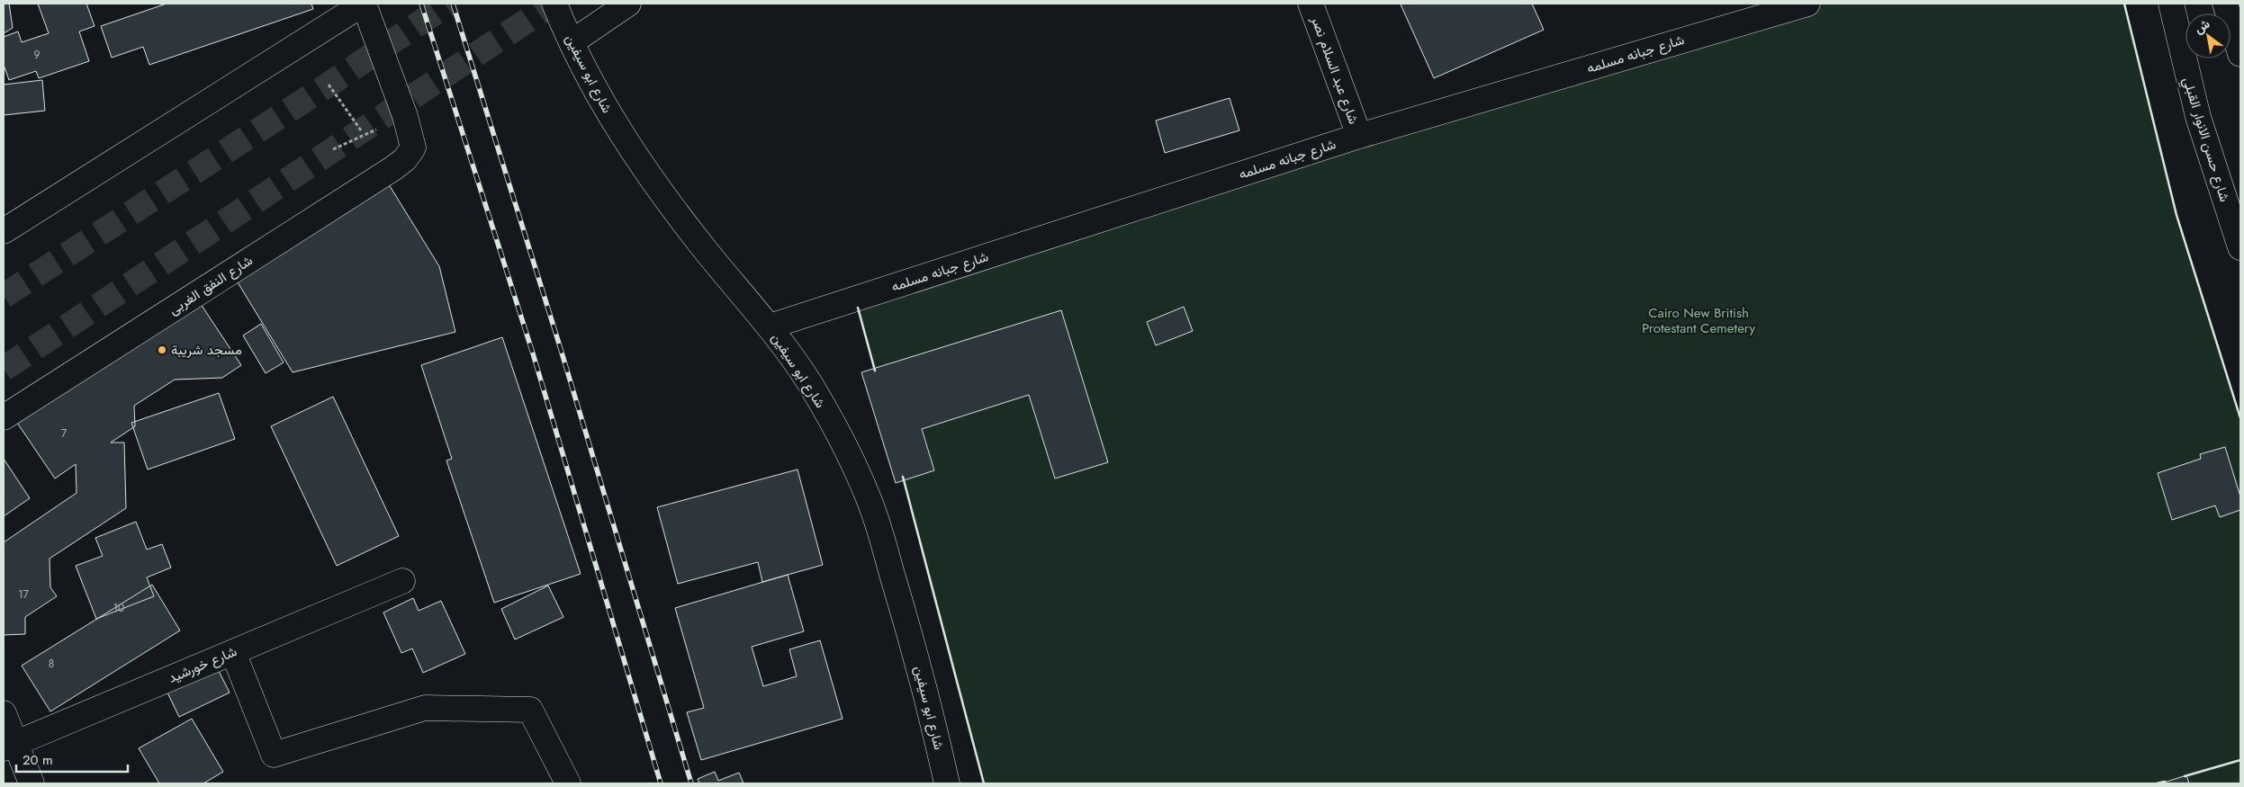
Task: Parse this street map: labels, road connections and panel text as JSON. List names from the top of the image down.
{
  "streets": {
    "street": [
      "شارع جبانه مسلمه",
      "شارع عبد السلام نصر",
      "شارع ابو سيفين",
      "شارع حسن الانوار القبلي",
      "شارع النفق الغربى",
      "شارع خورشيد"
    ]
  },
  "crossings": [
    ["شارع جبانه مسلمه", "شارع عبد السلام نصر"],
    ["شارع جبانه مسلمه", "شارع ابو سيفين"]
  ],
  "parks": ["Cairo New British Protestant Cemetery"],
  "places": ["مسجد شريبة"],
  "house_numbers": [
    "9",
    "7",
    "17",
    "10",
    "8"
  ],
  "scale_bar": "20 m",
  "north": "top left"
}
